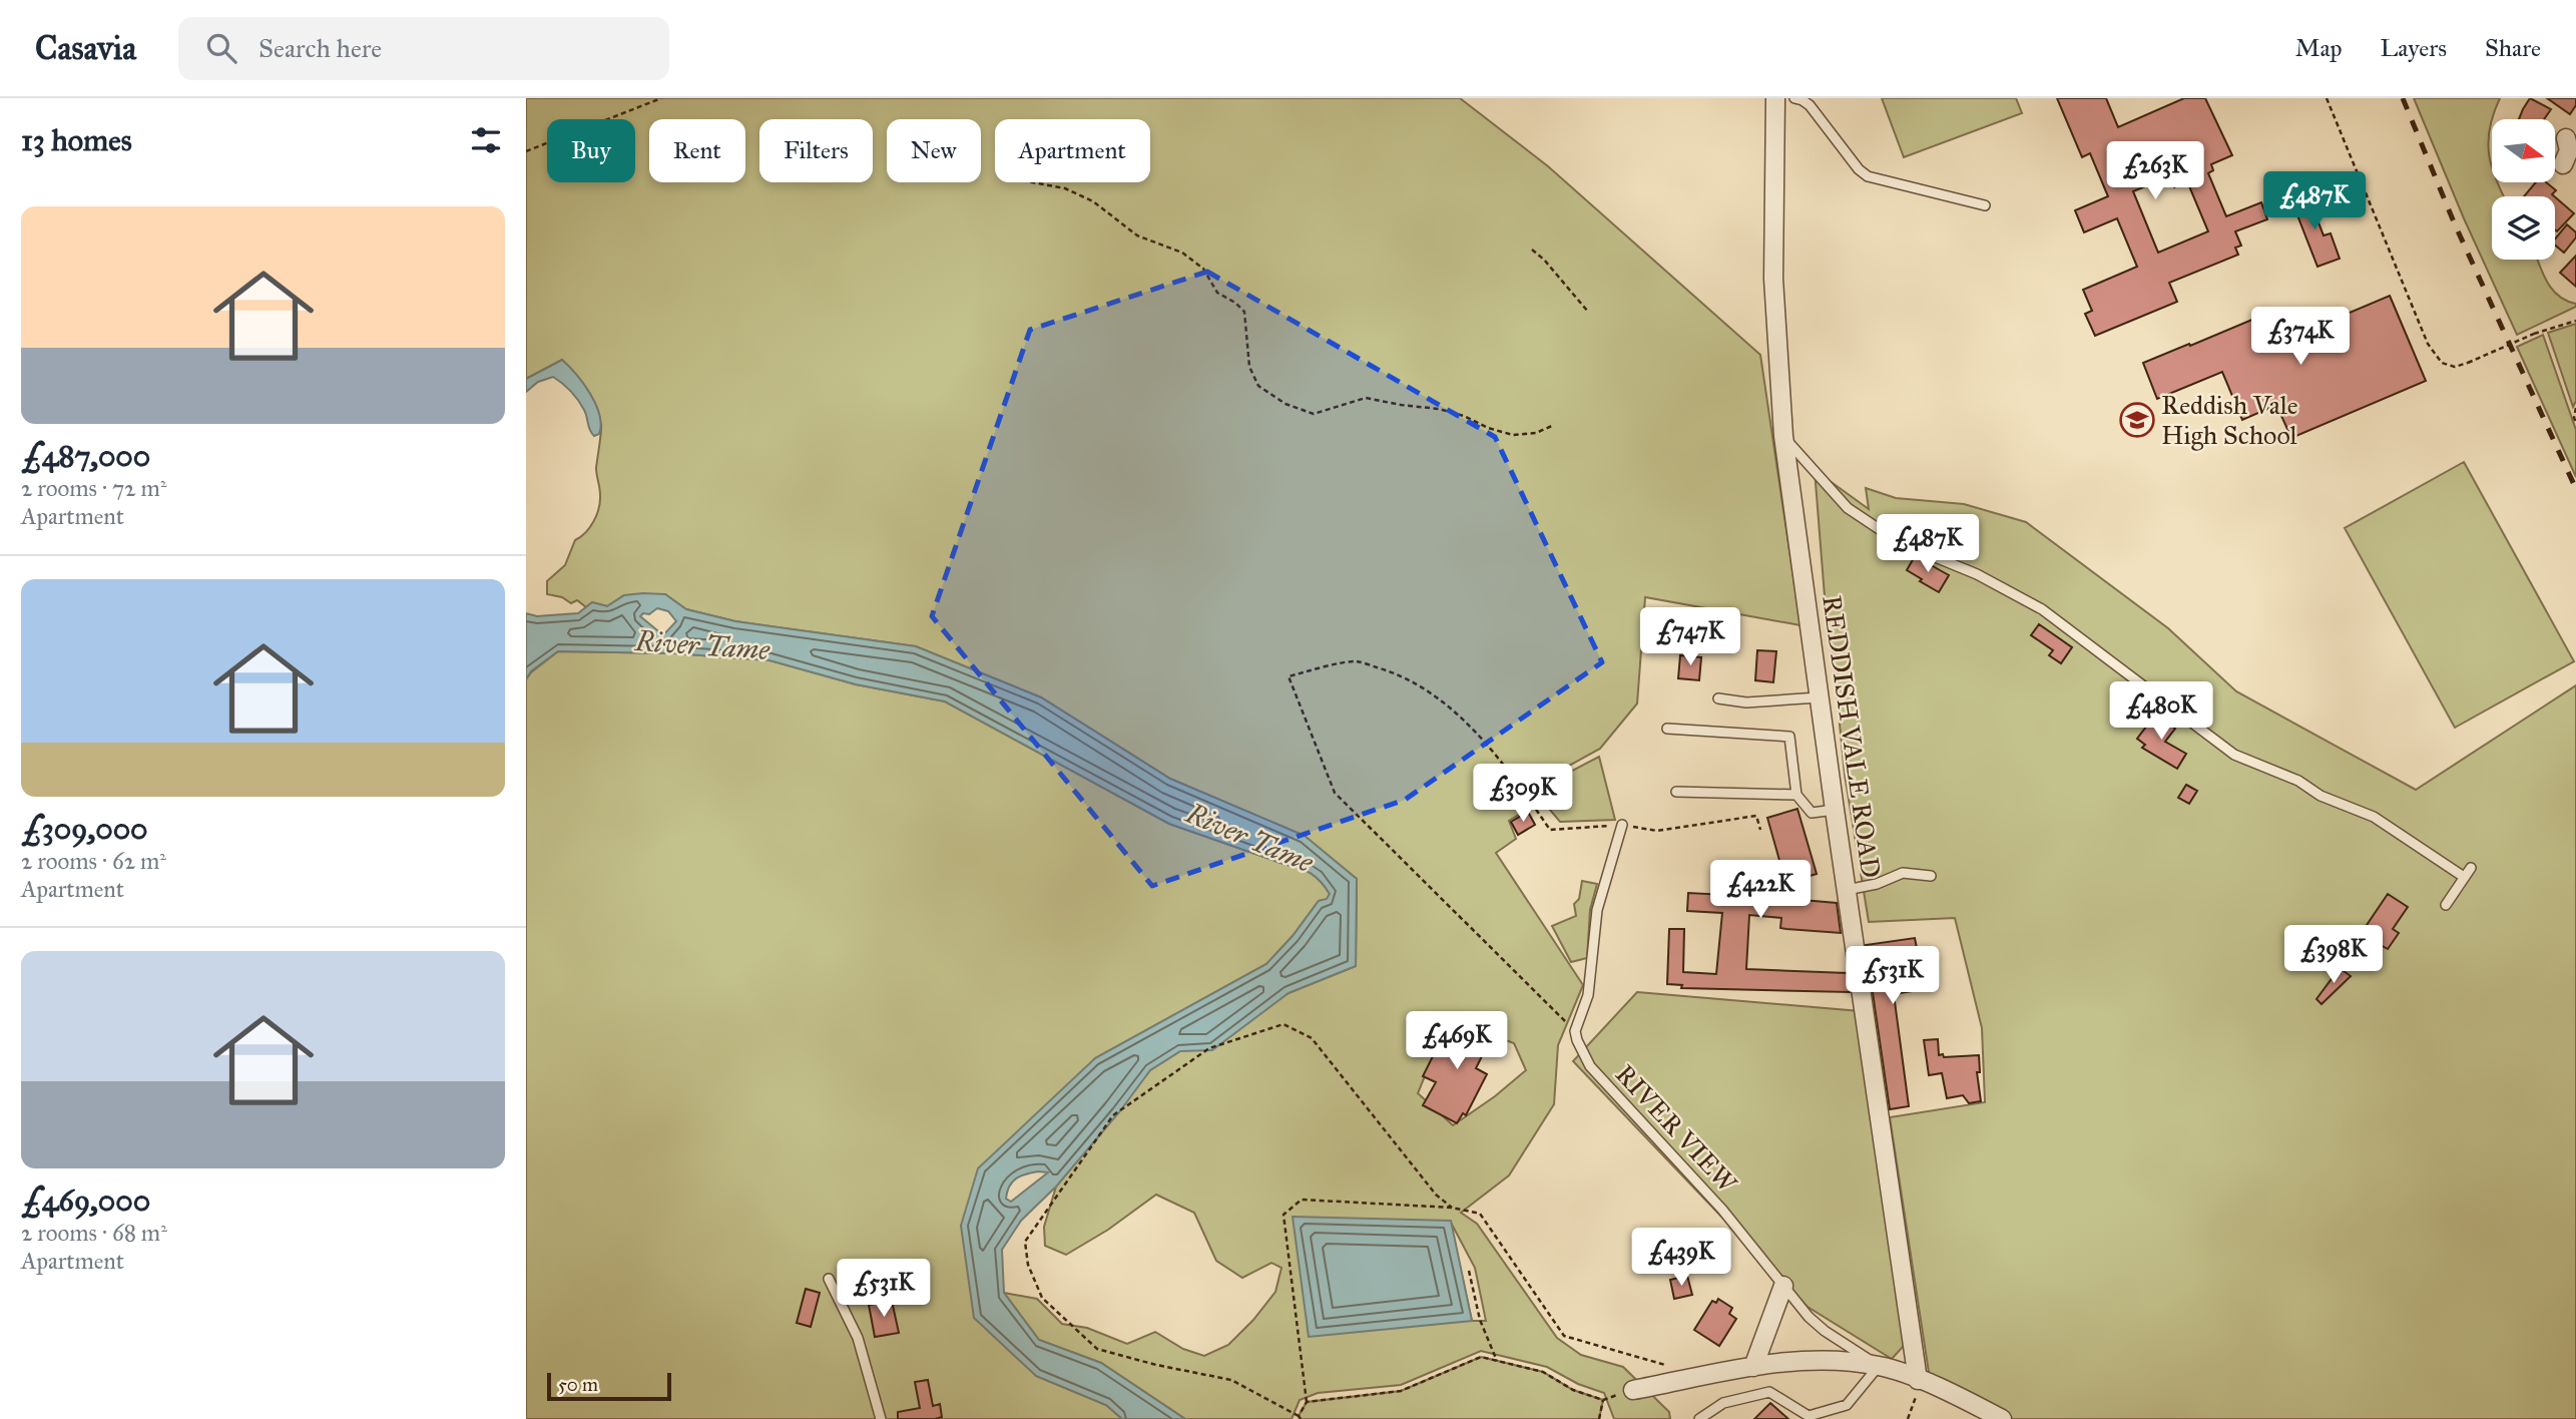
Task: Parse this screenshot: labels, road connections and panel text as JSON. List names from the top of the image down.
{
  "streets": {
    "street": ["REDDISH VALE ROAD"],
    "lane": ["RIVER VIEW"]
  },
  "water": ["River Tame"],
  "places": {
    "school or university": ["Reddish Vale High School"]
  },
  "scale_bar": "50 m",
  "north": "right",
  "page": {
    "header": "Casavia",
    "search": "Search here",
    "nav": ["Map", "Layers", "Share"],
    "heading": "13 homes",
    "chip": [
      "Buy",
      "Rent",
      "Filters",
      "New",
      "Apartment"
    ],
    "price": [
      "£263K",
      "£487K",
      "£374K",
      "£487K",
      "£747K",
      "£480K",
      "£309K",
      "£422K",
      "£398K",
      "£531K",
      "£469K",
      "£439K",
      "£531K"
    ],
    "list": [
      {
        "name": "£487,000",
        "note": "2 rooms · 72 m² · Apartment"
      },
      {
        "name": "£309,000",
        "note": "2 rooms · 62 m² · Apartment"
      },
      {
        "name": "£469,000",
        "note": "2 rooms · 68 m² · Apartment"
      }
    ],
    "scale": "50 m"
  }
}
